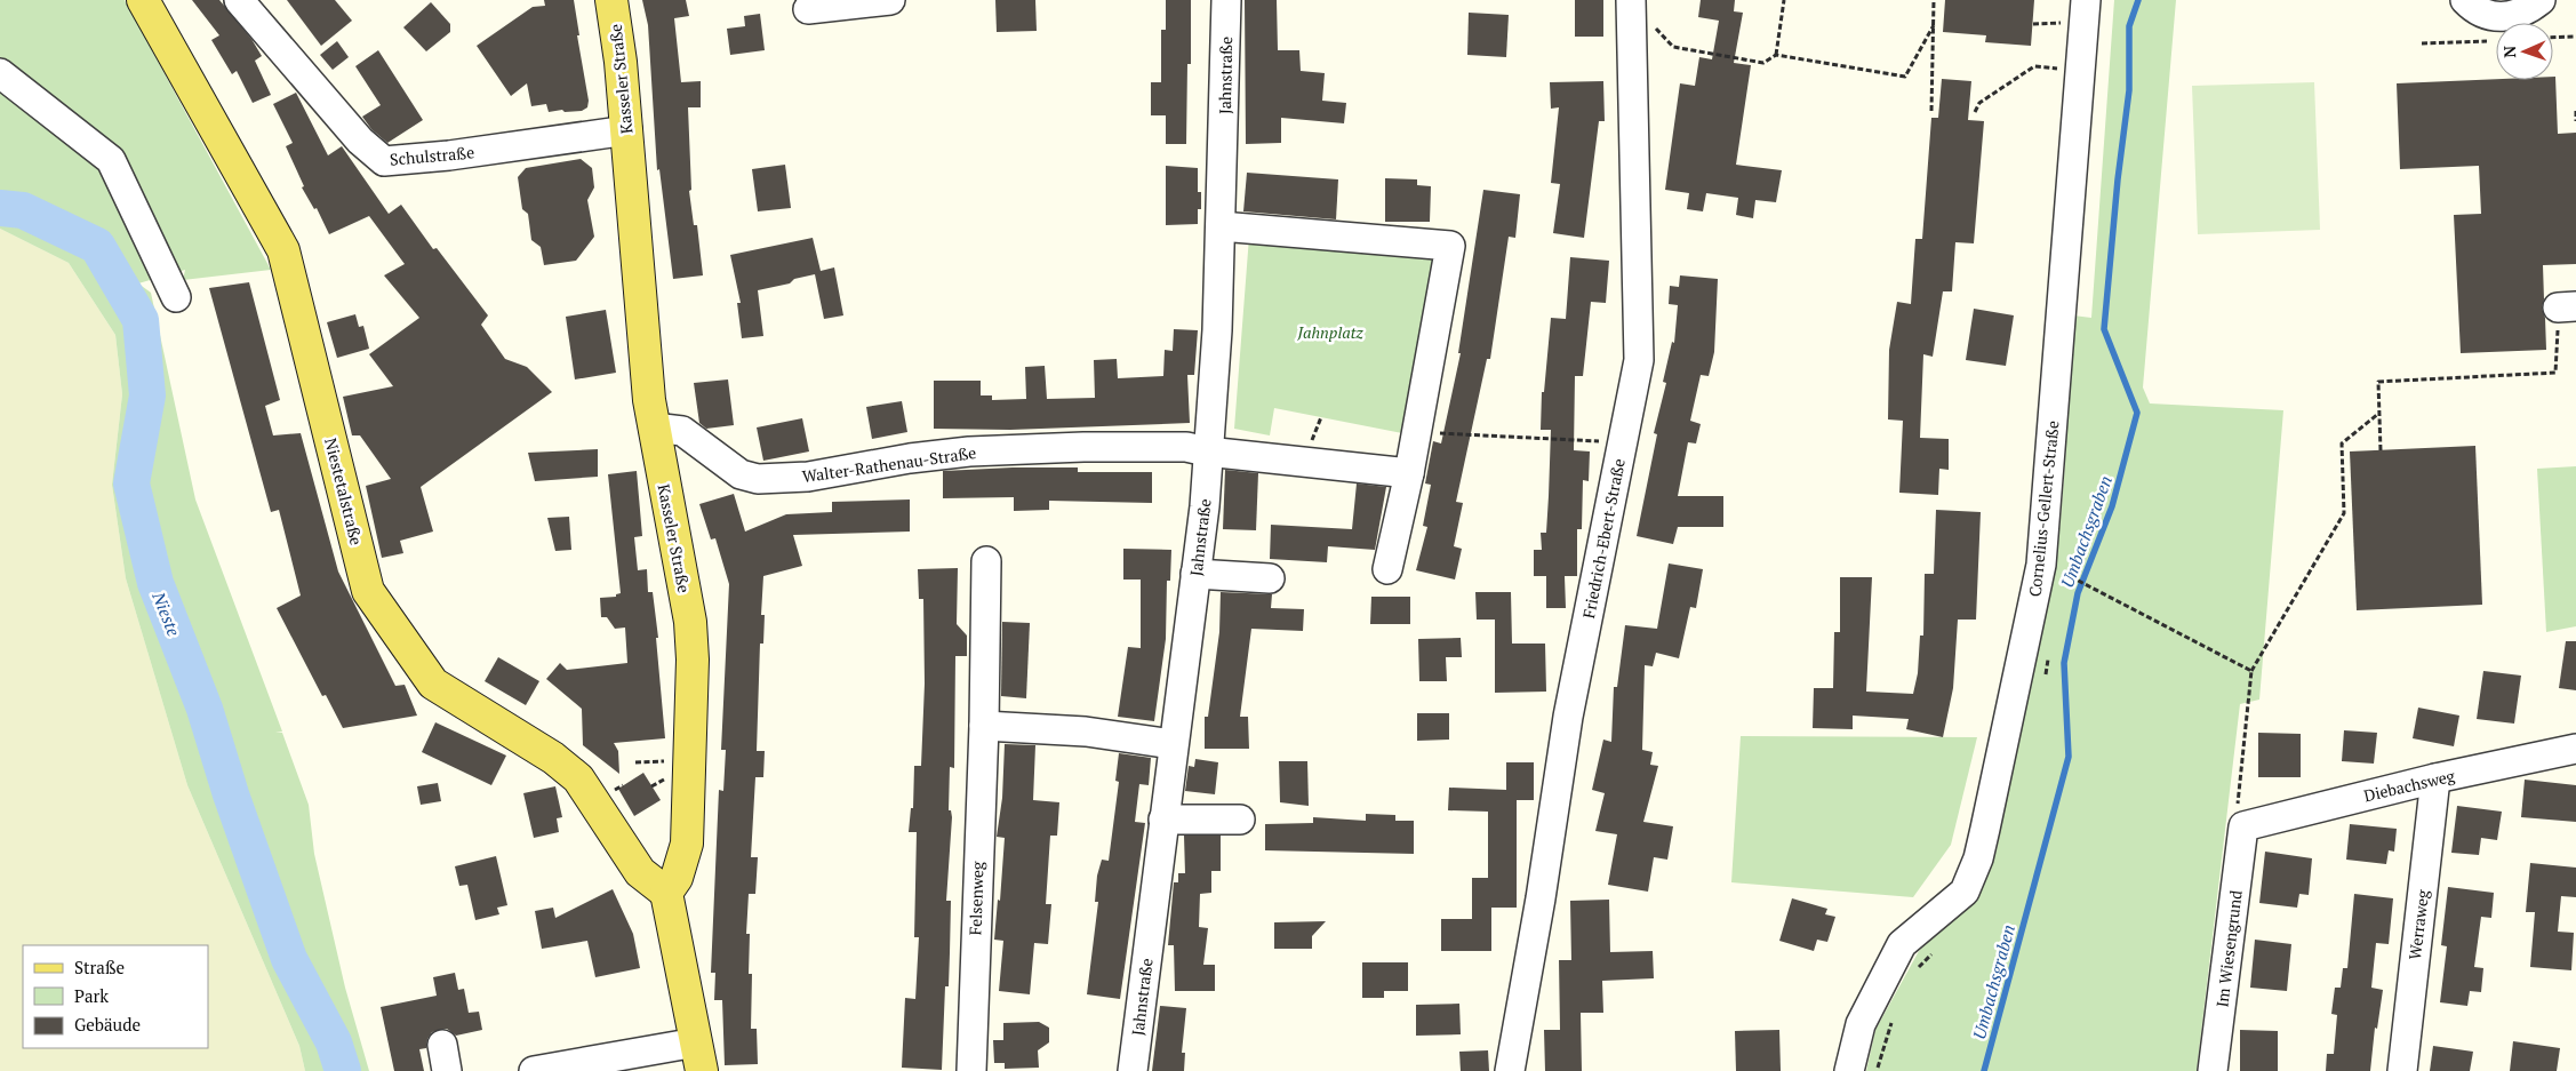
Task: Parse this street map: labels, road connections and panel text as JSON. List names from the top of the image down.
{
  "streets": {
    "main road": ["Kasseler Straße", "Niestetalstraße"],
    "street": [
      "Jahnstraße",
      "Schulstraße",
      "Walter-Rathenau-Straße",
      "Cornelius-Gellert-Straße",
      "Friedrich-Ebert-Straße",
      "Diebachsweg",
      "Felsenweg",
      "Werraweg",
      "Im Wiesengrund"
    ]
  },
  "crossings": [
    ["Jahnstraße", "Walter-Rathenau-Straße"],
    ["Kasseler Straße", "Schulstraße"],
    ["Kasseler Straße", "Walter-Rathenau-Straße"],
    ["Kasseler Straße", "Niestetalstraße"],
    ["Diebachsweg", "Werraweg"],
    ["Diebachsweg", "Im Wiesengrund"]
  ],
  "water": ["Umbachsgraben", "Nieste"],
  "parks": ["Jahnplatz"],
  "legend": ["Straße", "Park", "Gebäude"],
  "north": "left"
}
